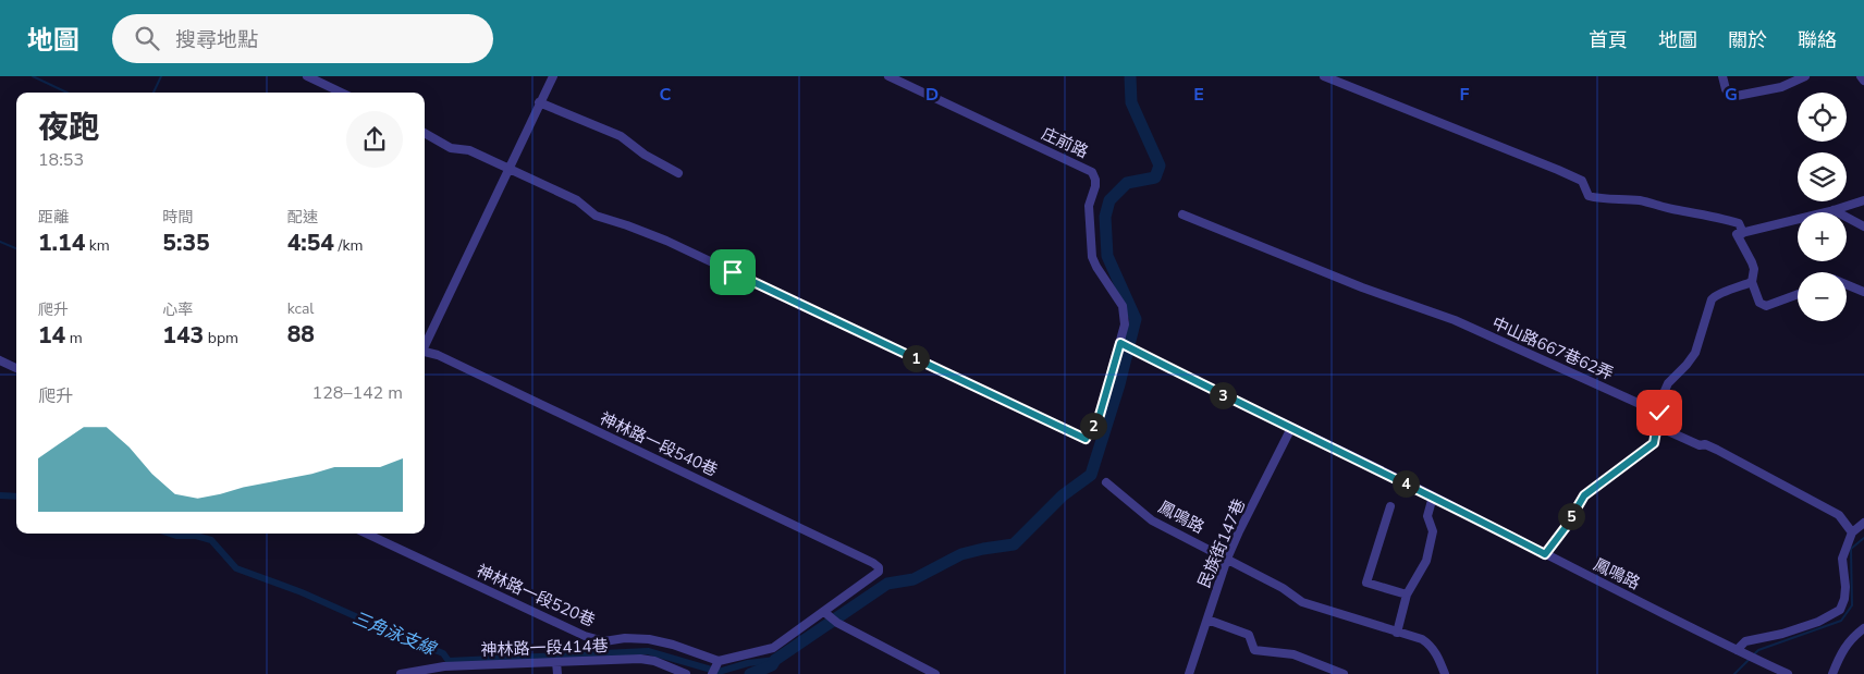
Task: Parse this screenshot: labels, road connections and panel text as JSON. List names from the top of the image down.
{
  "streets": {
    "street": [
      "庄前路",
      "中山路667巷62弄",
      "神林路一段540巷",
      "鳳鳴路",
      "民族街147巷",
      "神林路一段520巷",
      "神林路一段414巷"
    ]
  },
  "crossings": [
    ["庄前路", "鳳鳴路"],
    ["鳳鳴路", "民族街147巷"]
  ],
  "water": ["三角泳支線"],
  "page": {
    "header": "地圖",
    "search": "搜尋地點",
    "nav": [
      "首頁",
      "地圖",
      "關於",
      "聯絡"
    ],
    "map_buttons": ["+", "−"],
    "heading": ["夜跑", "18:53"],
    "stats": [
      ["距離", "1.14 km"],
      ["時間", "5:35"],
      ["配速", "4:54 /km"],
      ["爬升", "14 m"],
      ["心率", "143 bpm"],
      ["kcal", "88"]
    ],
    "pins": [
      "1",
      "3",
      "2",
      "4",
      "5"
    ],
    "chart": ["爬升", "128–142 m"]
  },
  "grid": {
    "columns": [
      "C",
      "D",
      "E",
      "F",
      "G"
    ]
  }
}
